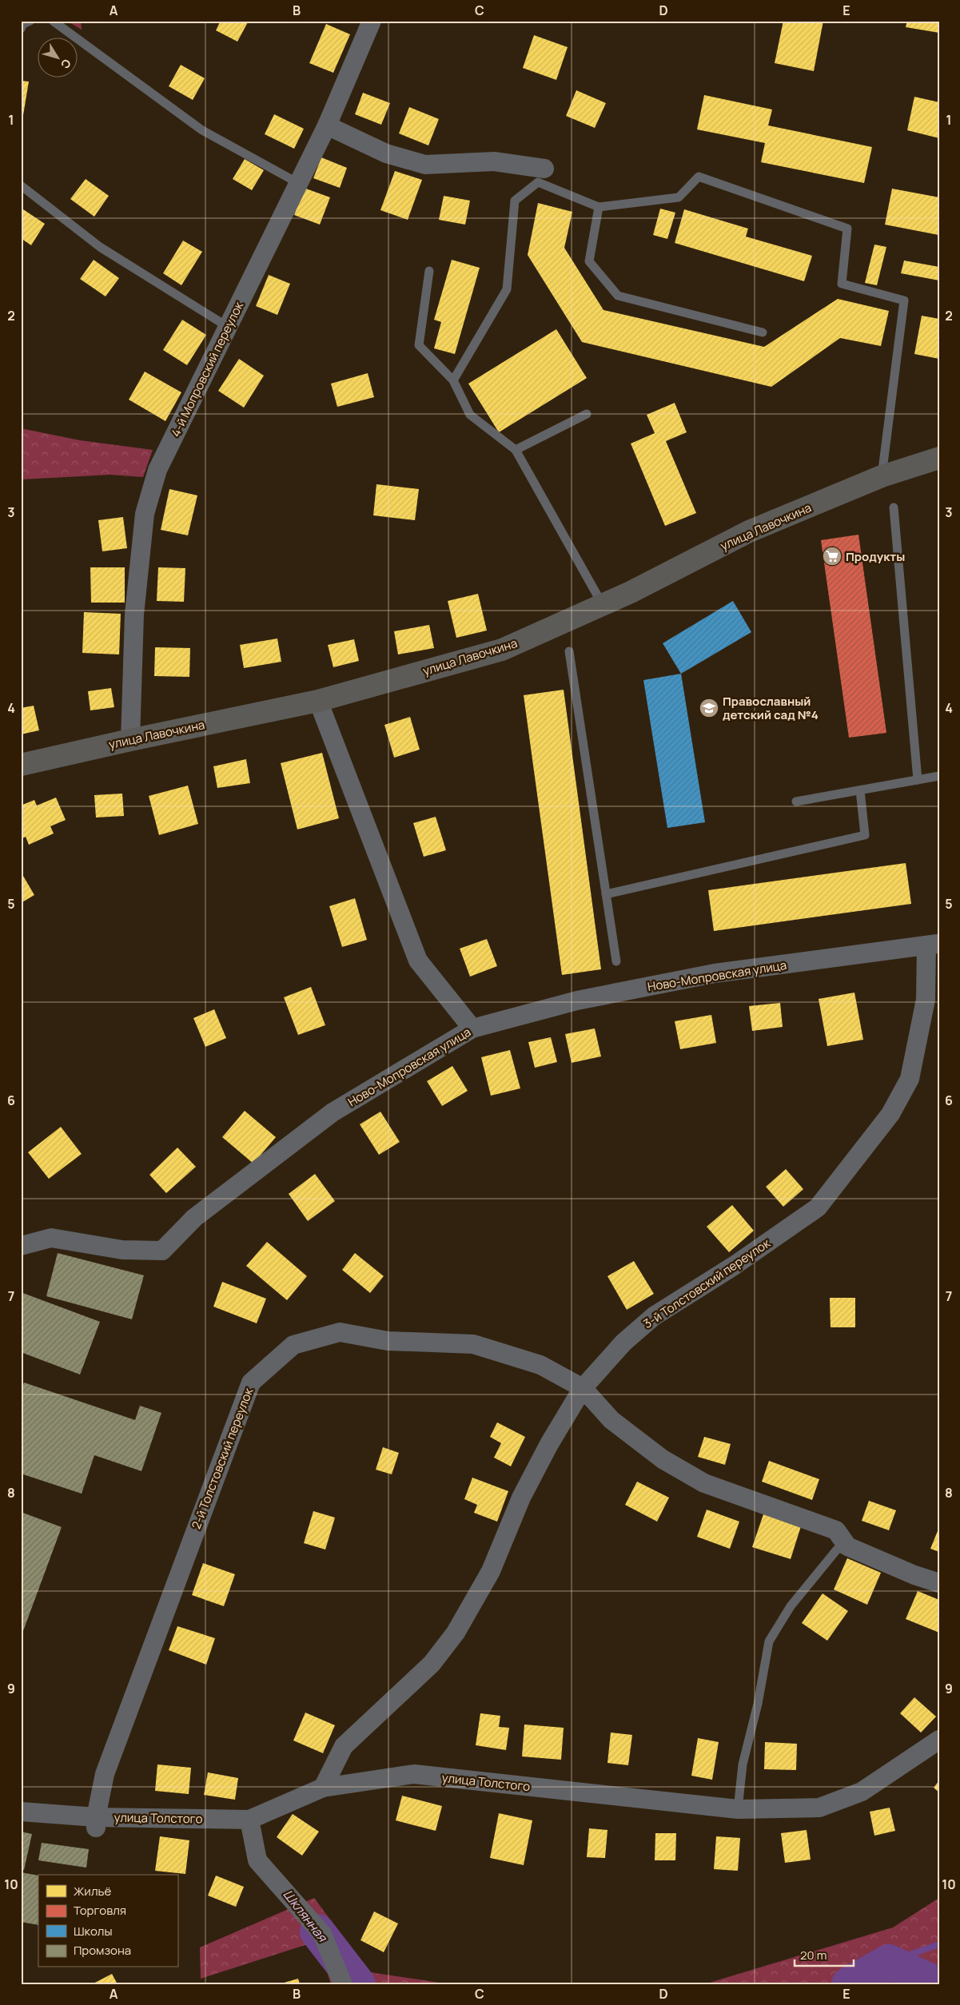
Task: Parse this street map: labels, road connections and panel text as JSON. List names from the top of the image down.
{
  "streets": {
    "main road": ["улица Лавочкина"],
    "street": [
      "4-й Мопровский переулок",
      "Ново-Мопровская улица",
      "3-й Толстовский переулок",
      "2-й Толстовский переулок",
      "улица Толстого"
    ]
  },
  "crossings": [
    ["4-й Мопровский переулок", "улица Лавочкина"],
    ["Ново-Мопровская улица", "3-й Толстовский переулок"],
    ["3-й Толстовский переулок", "2-й Толстовский переулок"],
    ["3-й Толстовский переулок", "улица Толстого"],
    ["2-й Толстовский переулок", "улица Толстого"]
  ],
  "water": ["Шклянная"],
  "places": {
    "supermarket": ["Продукты"],
    "school or university": ["Православный детский сад №4"]
  },
  "legend": [
    "Жильё",
    "Торговля",
    "Школы",
    "Промзона"
  ],
  "scale_bar": "20 m",
  "north": "bottom right",
  "grid": {
    "columns": [
      "A",
      "B",
      "C",
      "D",
      "E"
    ],
    "rows": [
      "1",
      "2",
      "3",
      "4",
      "5",
      "6",
      "7",
      "8",
      "9",
      "10"
    ]
  }
}
